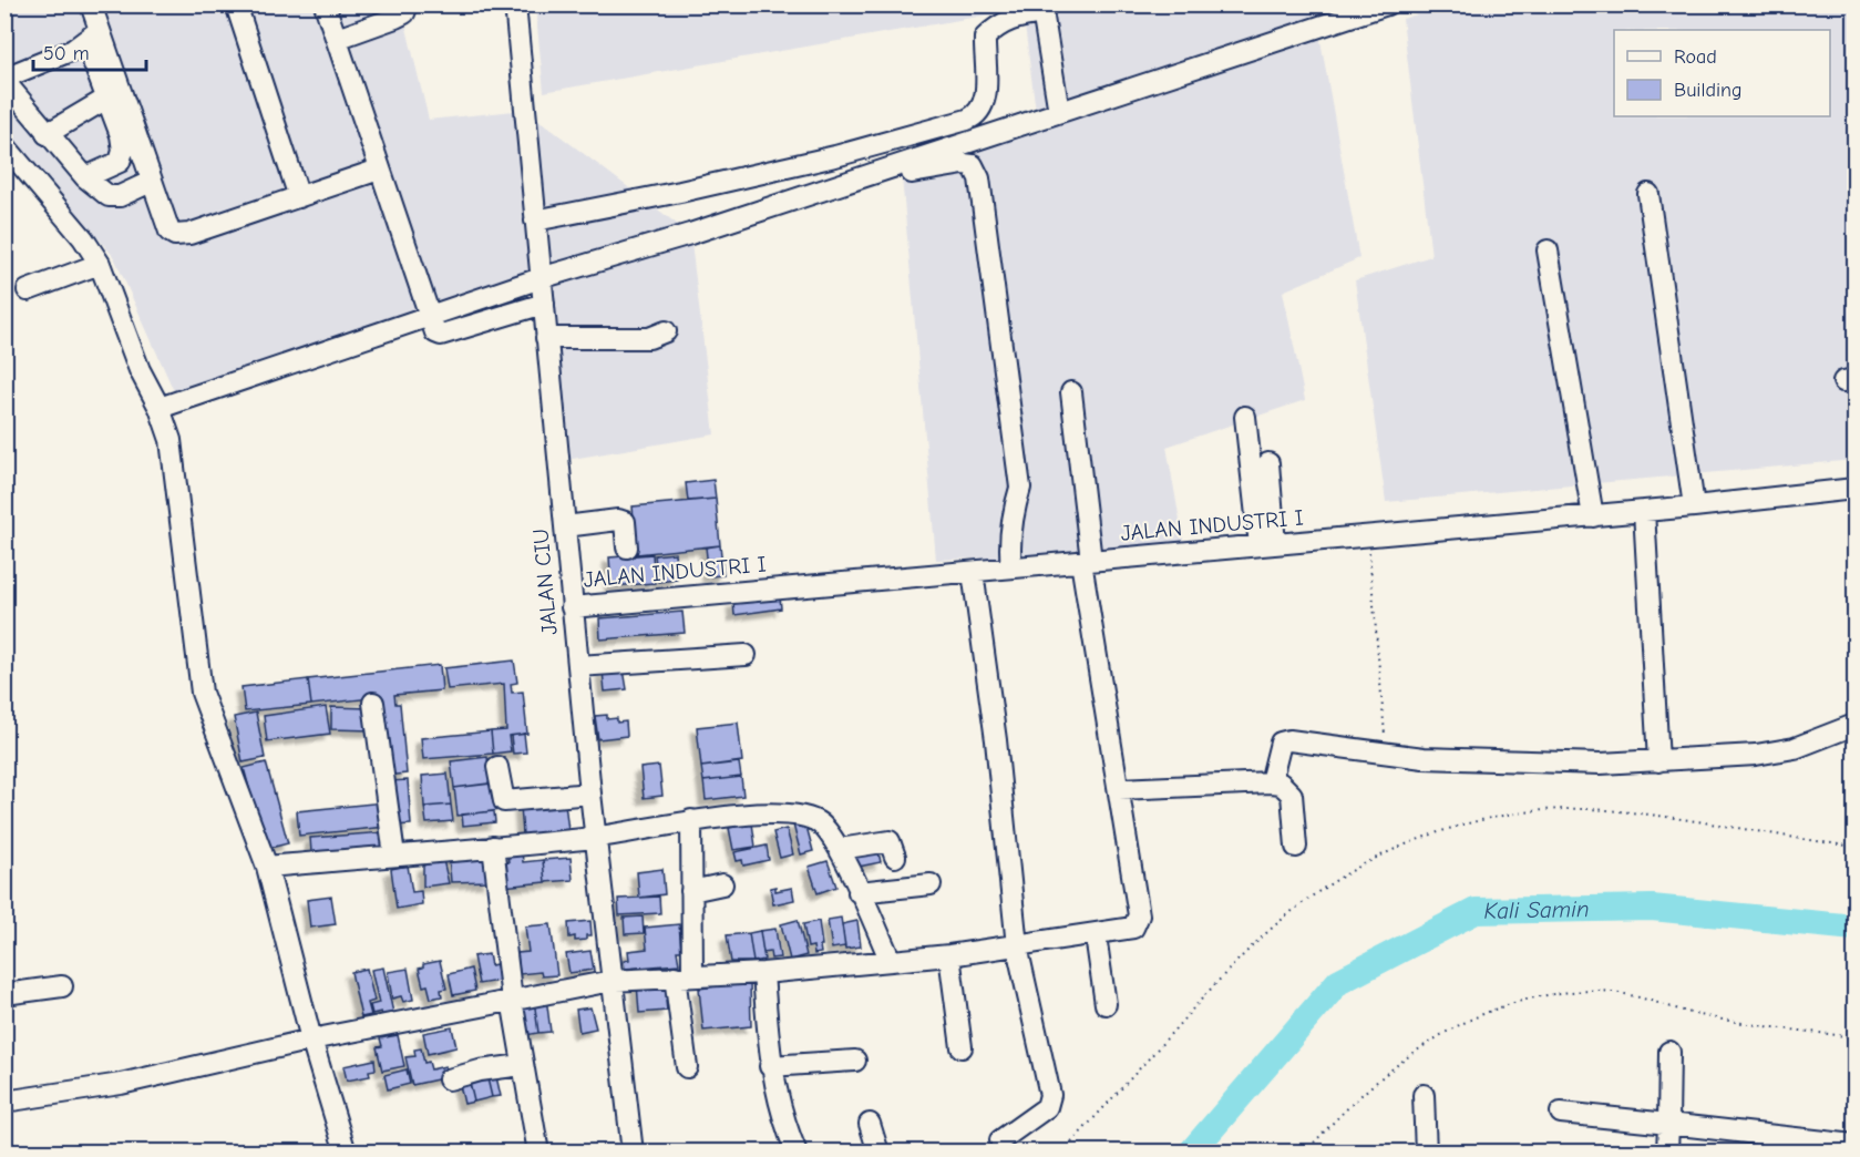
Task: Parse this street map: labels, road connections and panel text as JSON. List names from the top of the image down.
{
  "streets": {
    "street": ["JALAN INDUSTRI I", "JALAN CIU"]
  },
  "crossings": [
    ["JALAN INDUSTRI I", "JALAN CIU"]
  ],
  "water": ["Kali Samin"],
  "legend": ["Road", "Building"],
  "scale_bar": "50 m"
}
